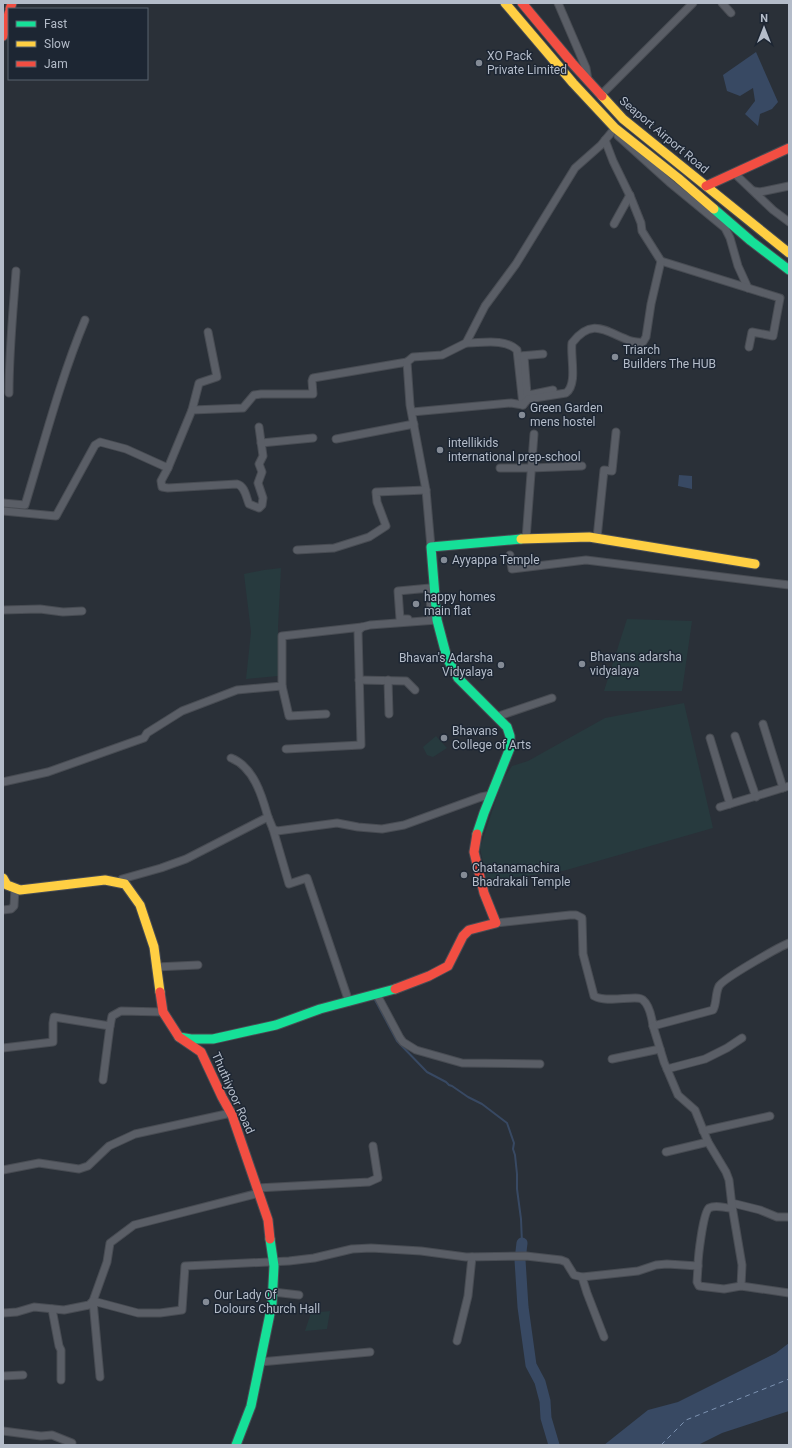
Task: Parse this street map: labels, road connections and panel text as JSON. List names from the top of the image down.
{
  "streets": {
    "main road": ["Seaport Airport Road", "Thuthiyoor Road"]
  },
  "places": [
    "XO Pack Private Limited",
    "Triarch Builders The HUB",
    "Green Garden mens hostel",
    "intellikids international prep-school",
    "Ayyappa Temple",
    "happy homes main flat",
    "Bhavans adarsha vidyalaya",
    "Bhavan's Adarsha Vidyalaya",
    "Bhavans College of Arts",
    "Chatanamachira Bhadrakali Temple",
    "Our Lady Of Dolours Church Hall"
  ],
  "legend": ["Fast", "Slow", "Jam"],
  "north": "top"
}
